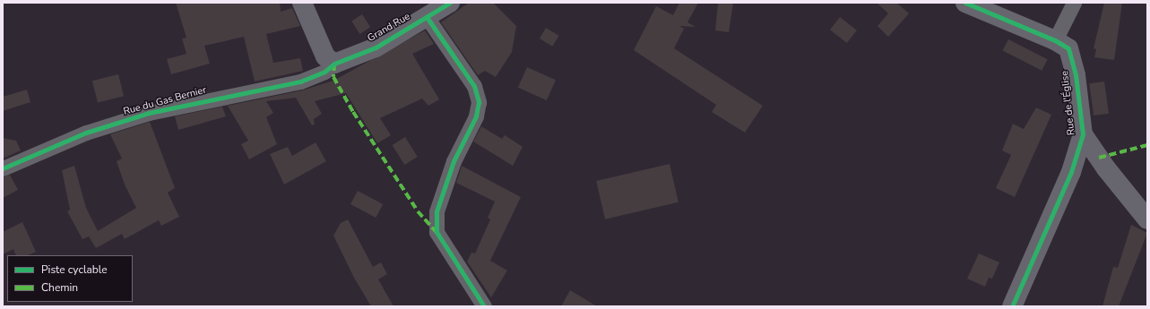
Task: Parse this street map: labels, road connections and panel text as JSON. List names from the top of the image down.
{
  "streets": {
    "street": ["Grand Rue", "Rue du Gas Bernier", "Rue de l'Église"]
  },
  "crossings": [
    ["Grand Rue", "Rue du Gas Bernier"]
  ],
  "legend": ["Piste cyclable", "Chemin"]
}
